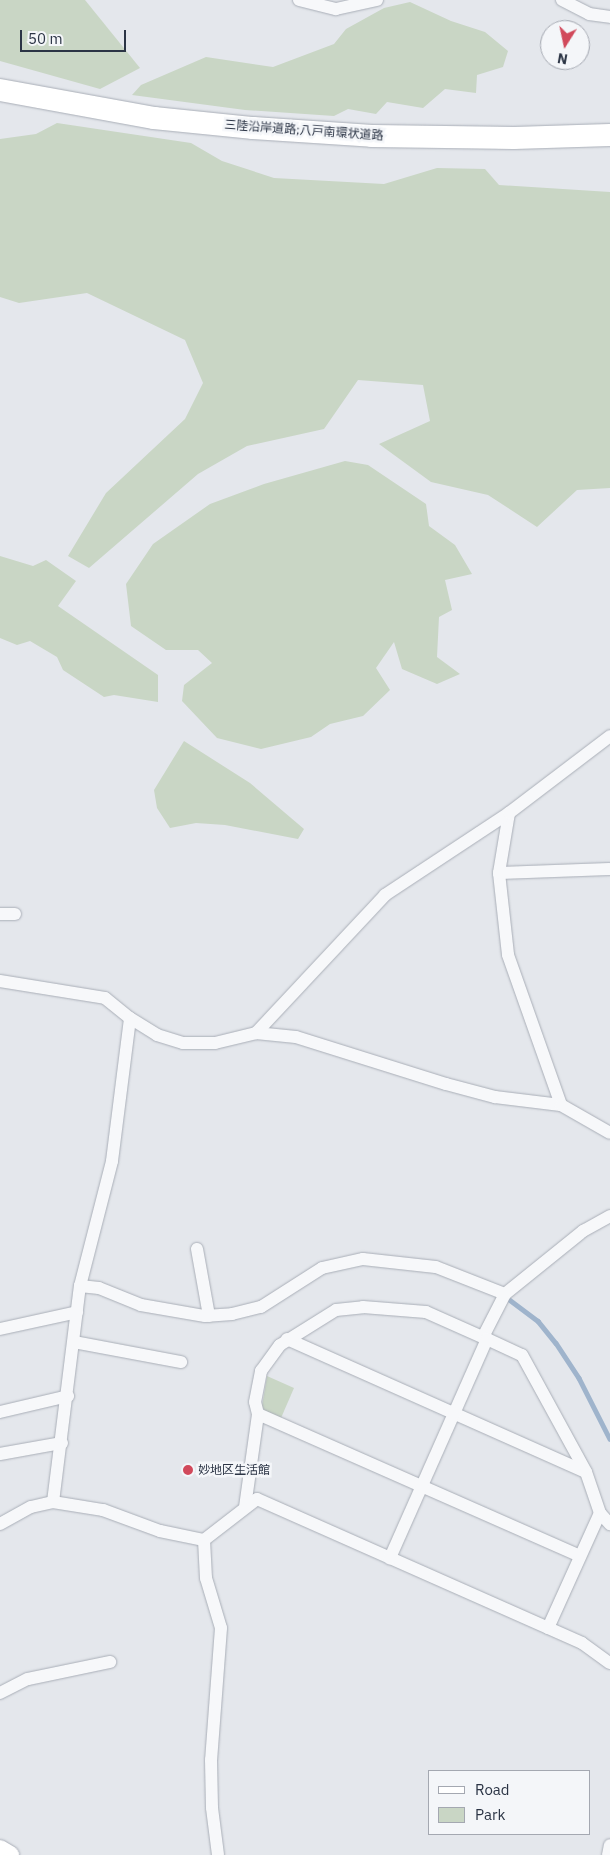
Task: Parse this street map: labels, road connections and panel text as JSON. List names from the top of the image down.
{
  "streets": {
    "highway": ["三陸沿岸道路;八戸南環状道路"]
  },
  "places": ["妙地区生活館"],
  "legend": ["Road", "Park"],
  "scale_bar": "50 m",
  "north": "bottom"
}
